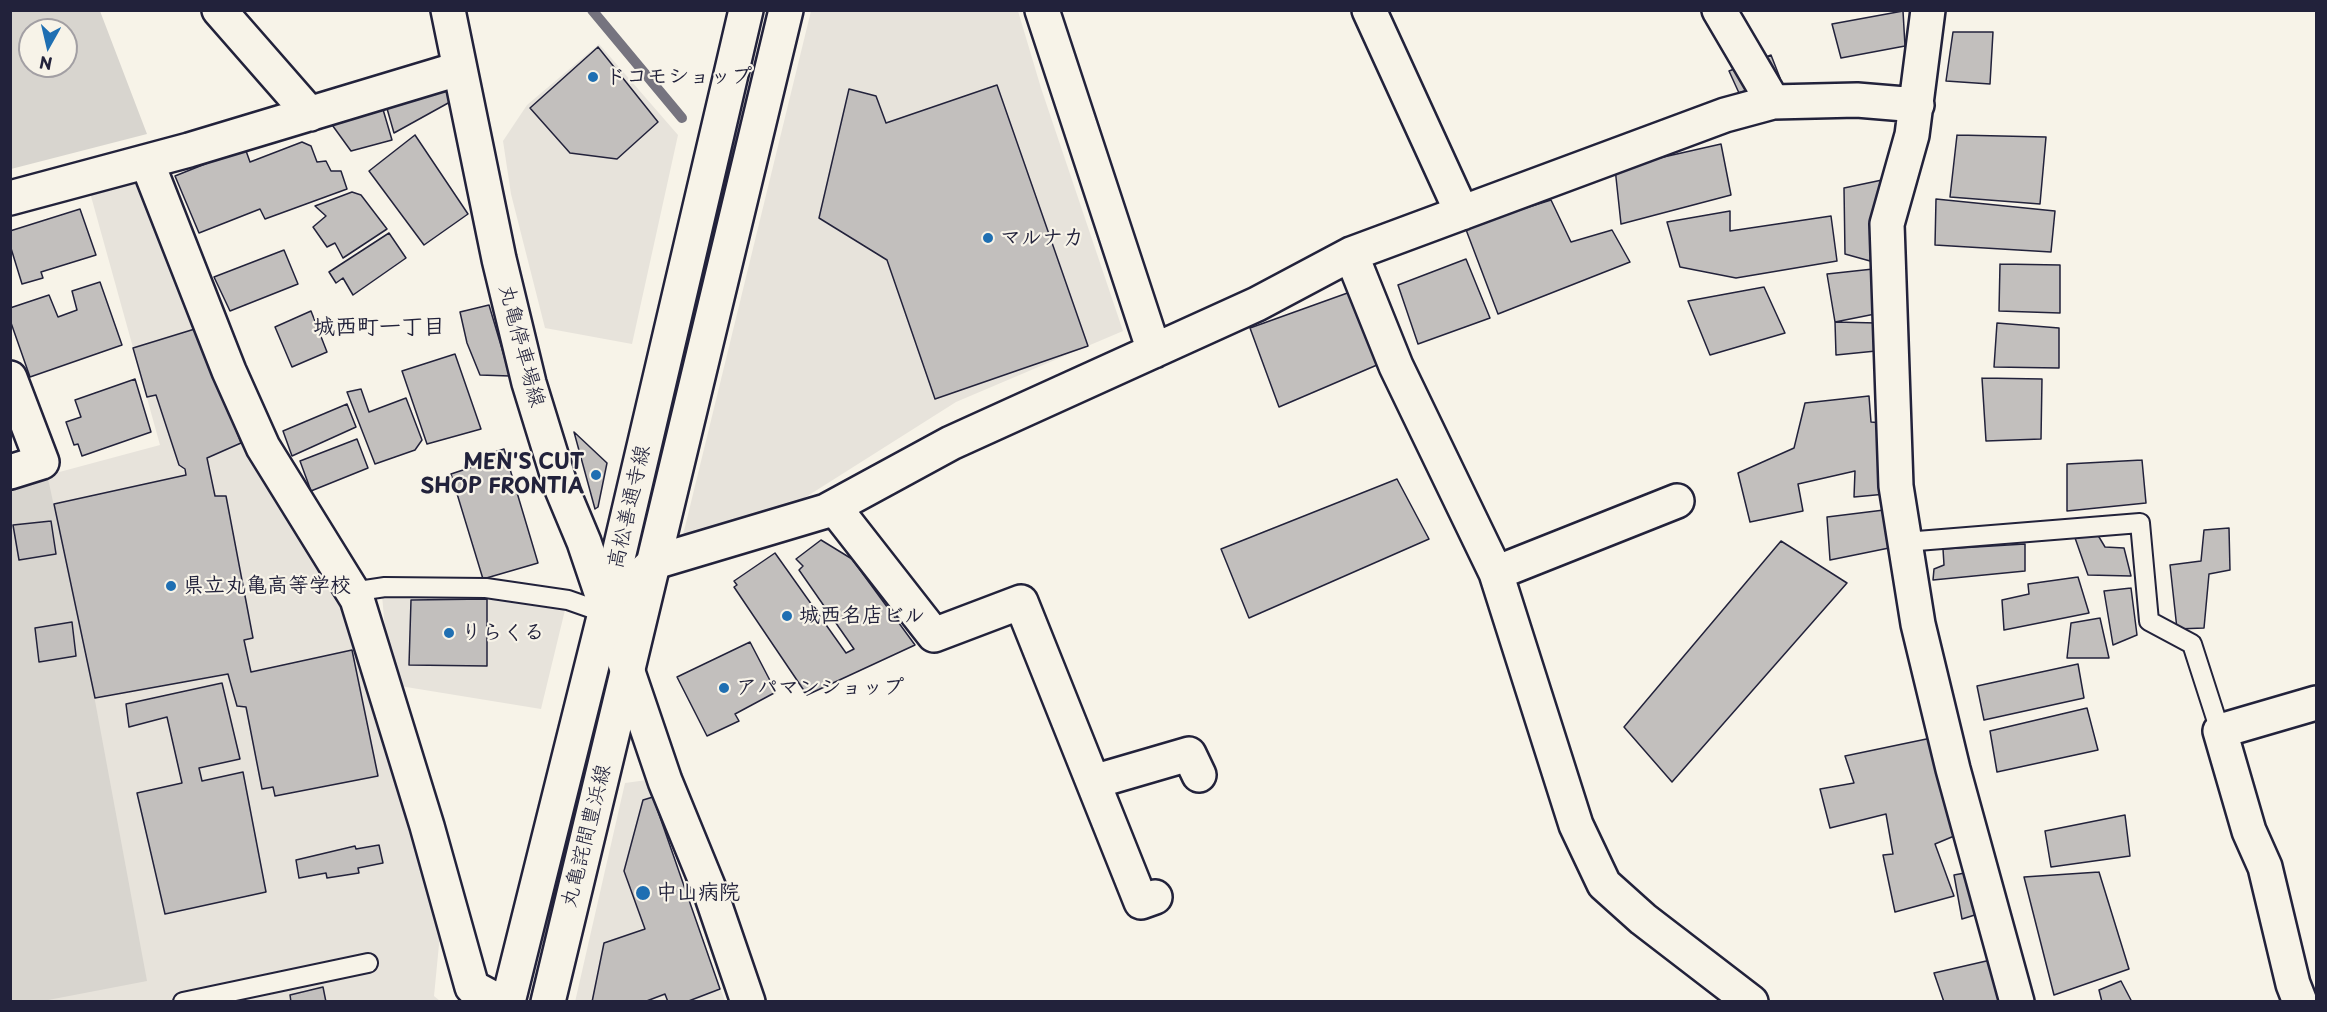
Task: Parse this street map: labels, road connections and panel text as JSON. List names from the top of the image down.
{
  "streets": {
    "street": ["丸亀停車場線", "高松善通寺線", "丸亀詫間豊浜線"]
  },
  "crossings": [
    ["丸亀停車場線", "高松善通寺線"],
    ["丸亀停車場線", "丸亀詫間豊浜線"],
    ["高松善通寺線", "丸亀詫間豊浜線"]
  ],
  "districts": ["城西町一丁目"],
  "places": [
    "ドコモショップ",
    "マルナカ",
    "MEN'S CUT SHOP FRONTIA",
    "県立丸亀高等学校",
    "城西名店ビル",
    "りらくる",
    "アパマンショップ",
    "中山病院"
  ],
  "north": "bottom"
}
